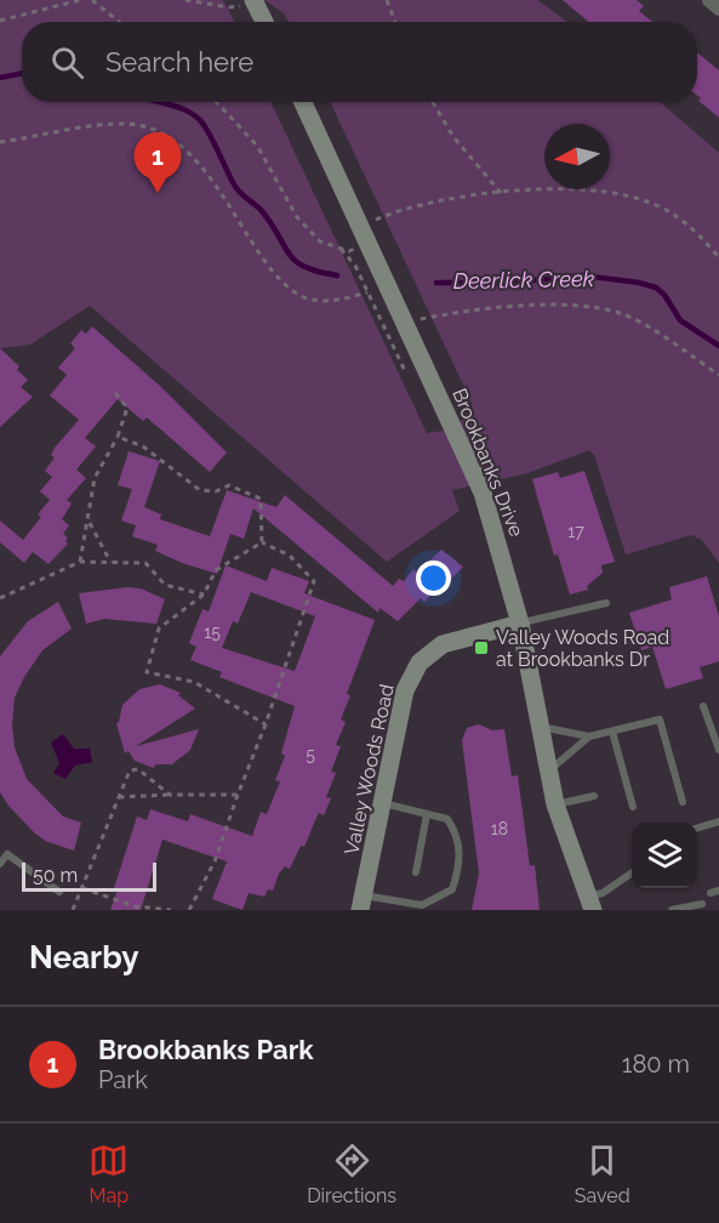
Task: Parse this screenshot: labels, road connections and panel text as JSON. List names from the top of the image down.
{
  "streets": {
    "street": ["Brookbanks Drive", "Valley Woods Road"]
  },
  "crossings": [
    ["Brookbanks Drive", "Valley Woods Road"]
  ],
  "water": ["Deerlick Creek"],
  "places": {
    "transit": ["Valley Woods Road at Brookbanks Dr"]
  },
  "house_numbers": [
    "17",
    "15",
    "5",
    "18"
  ],
  "scale_bar": "50 m",
  "north": "left",
  "page": {
    "search": "Search here",
    "pins": "1",
    "scale": "50 m",
    "heading": "Nearby",
    "list": [
      {
        "mark": "1",
        "name": "Brookbanks Park",
        "note": "Park",
        "value": "180 m"
      }
    ],
    "nav": ["Map", "Directions", "Saved"]
  }
}
